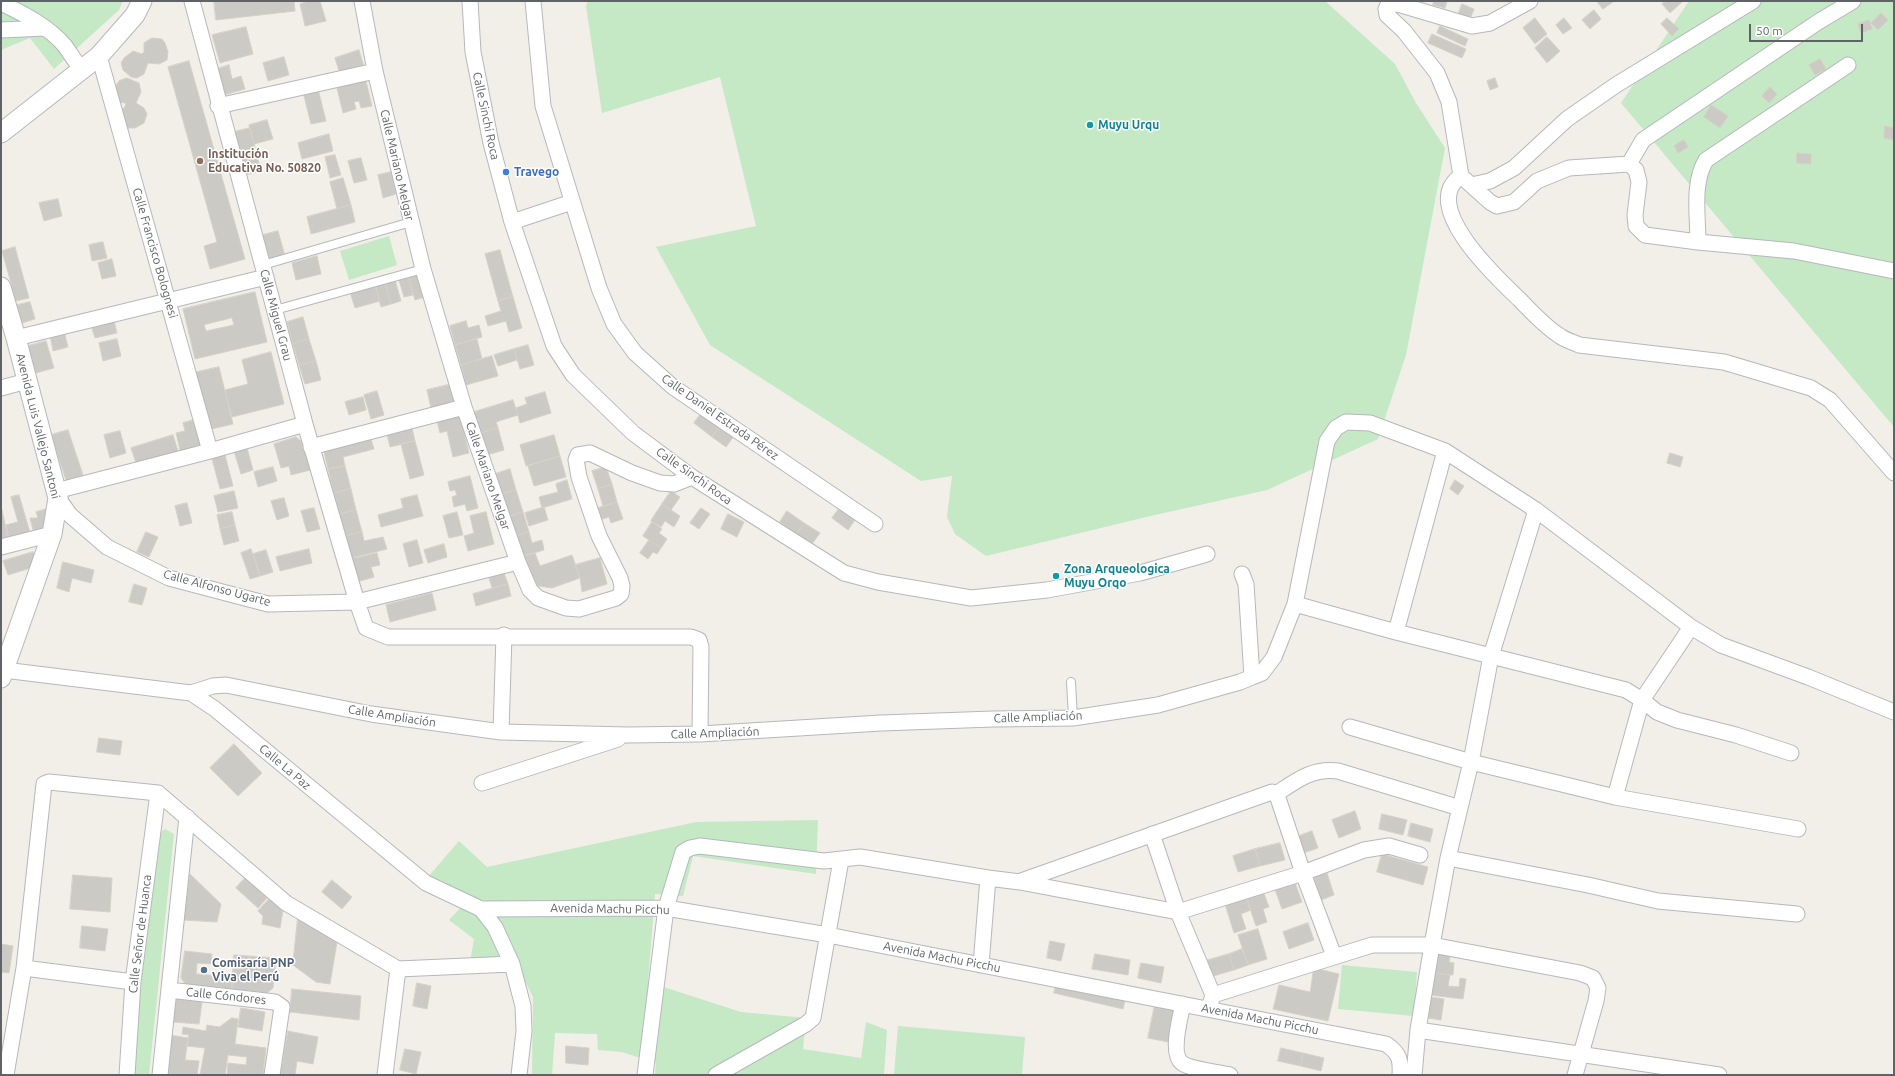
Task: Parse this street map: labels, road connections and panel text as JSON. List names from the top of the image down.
{
  "streets": {
    "street": [
      "Calle Sinchi Roca",
      "Calle Mariano Melgar",
      "Calle Francisco Bolognesi",
      "Calle Miguel Grau",
      "Calle Daniel Estrada Pérez",
      "Avenida Luis Vallejo Santoni",
      "Calle Alfonso Ugarte",
      "Calle Ampliación",
      "Calle La Paz",
      "Avenida Machu Picchu",
      "Calle Señor de Huanca",
      "Calle Cóndores"
    ]
  },
  "crossings": [
    ["Calle Sinchi Roca", "Calle Mariano Melgar"],
    ["Calle Mariano Melgar", "Calle Alfonso Ugarte"],
    ["Calle Miguel Grau", "Calle Alfonso Ugarte"],
    ["Avenida Luis Vallejo Santoni", "Calle Alfonso Ugarte"],
    ["Avenida Luis Vallejo Santoni", "Calle La Paz"],
    ["Calle Ampliación", "Calle La Paz"],
    ["Calle La Paz", "Avenida Machu Picchu"]
  ],
  "places": [
    "Muyu Urqu",
    "Institución Educativa No. 50820",
    "Travego",
    "Zona Arqueologica Muyu Orqo",
    "Comisaría PNP Viva el Perú"
  ],
  "scale_bar": "50 m"
}
